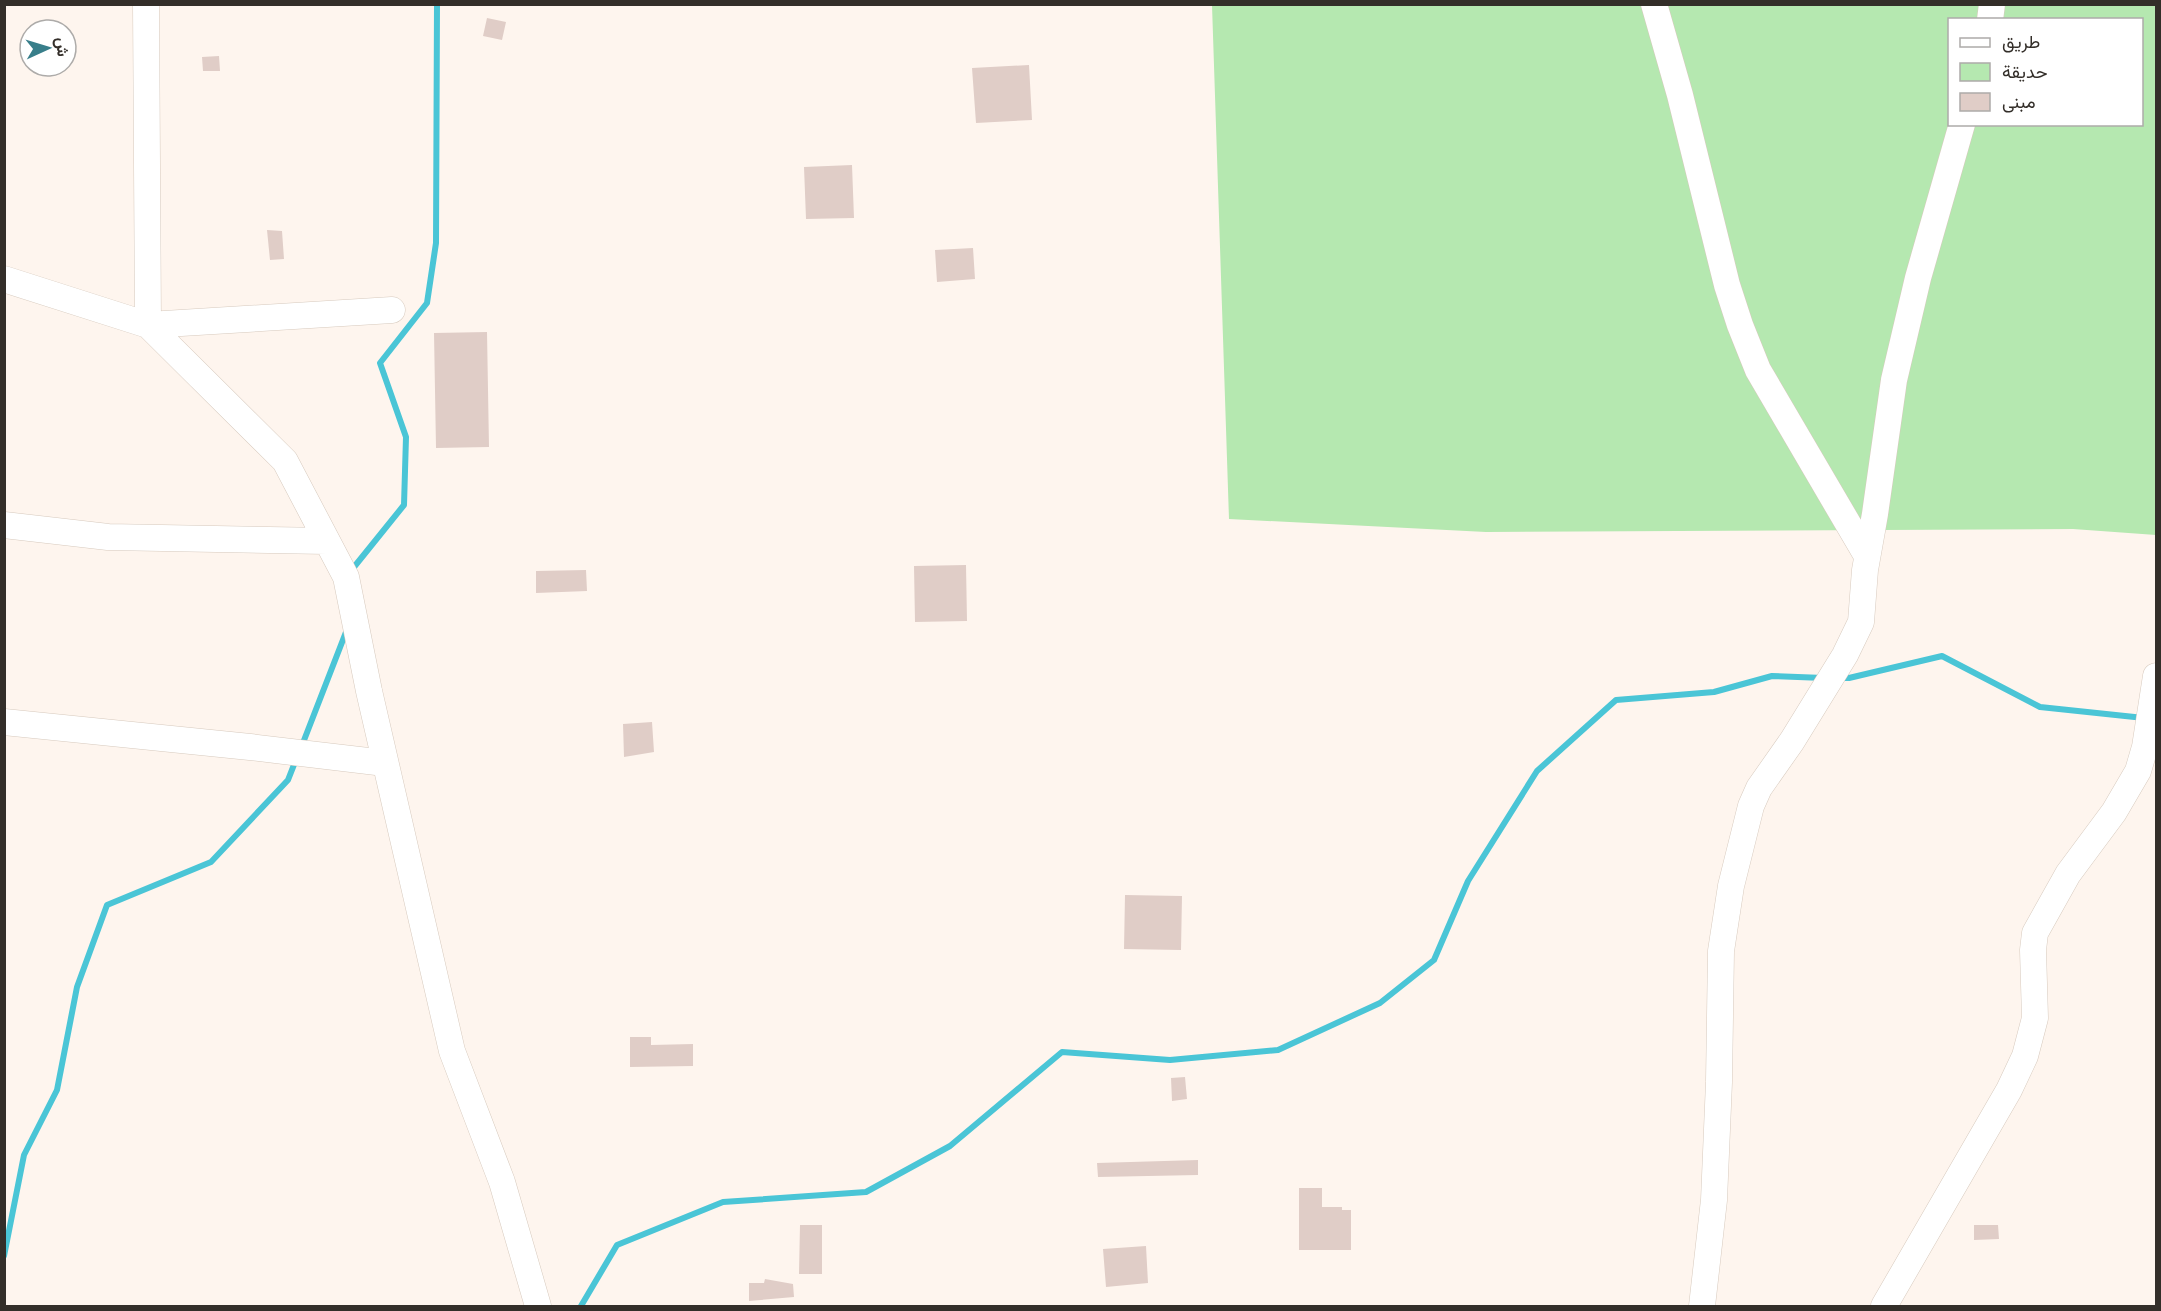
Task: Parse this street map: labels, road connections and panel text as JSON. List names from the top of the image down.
{
  "legend": ["طريق", "حديقة", "مبنى"],
  "north": "right"
}
